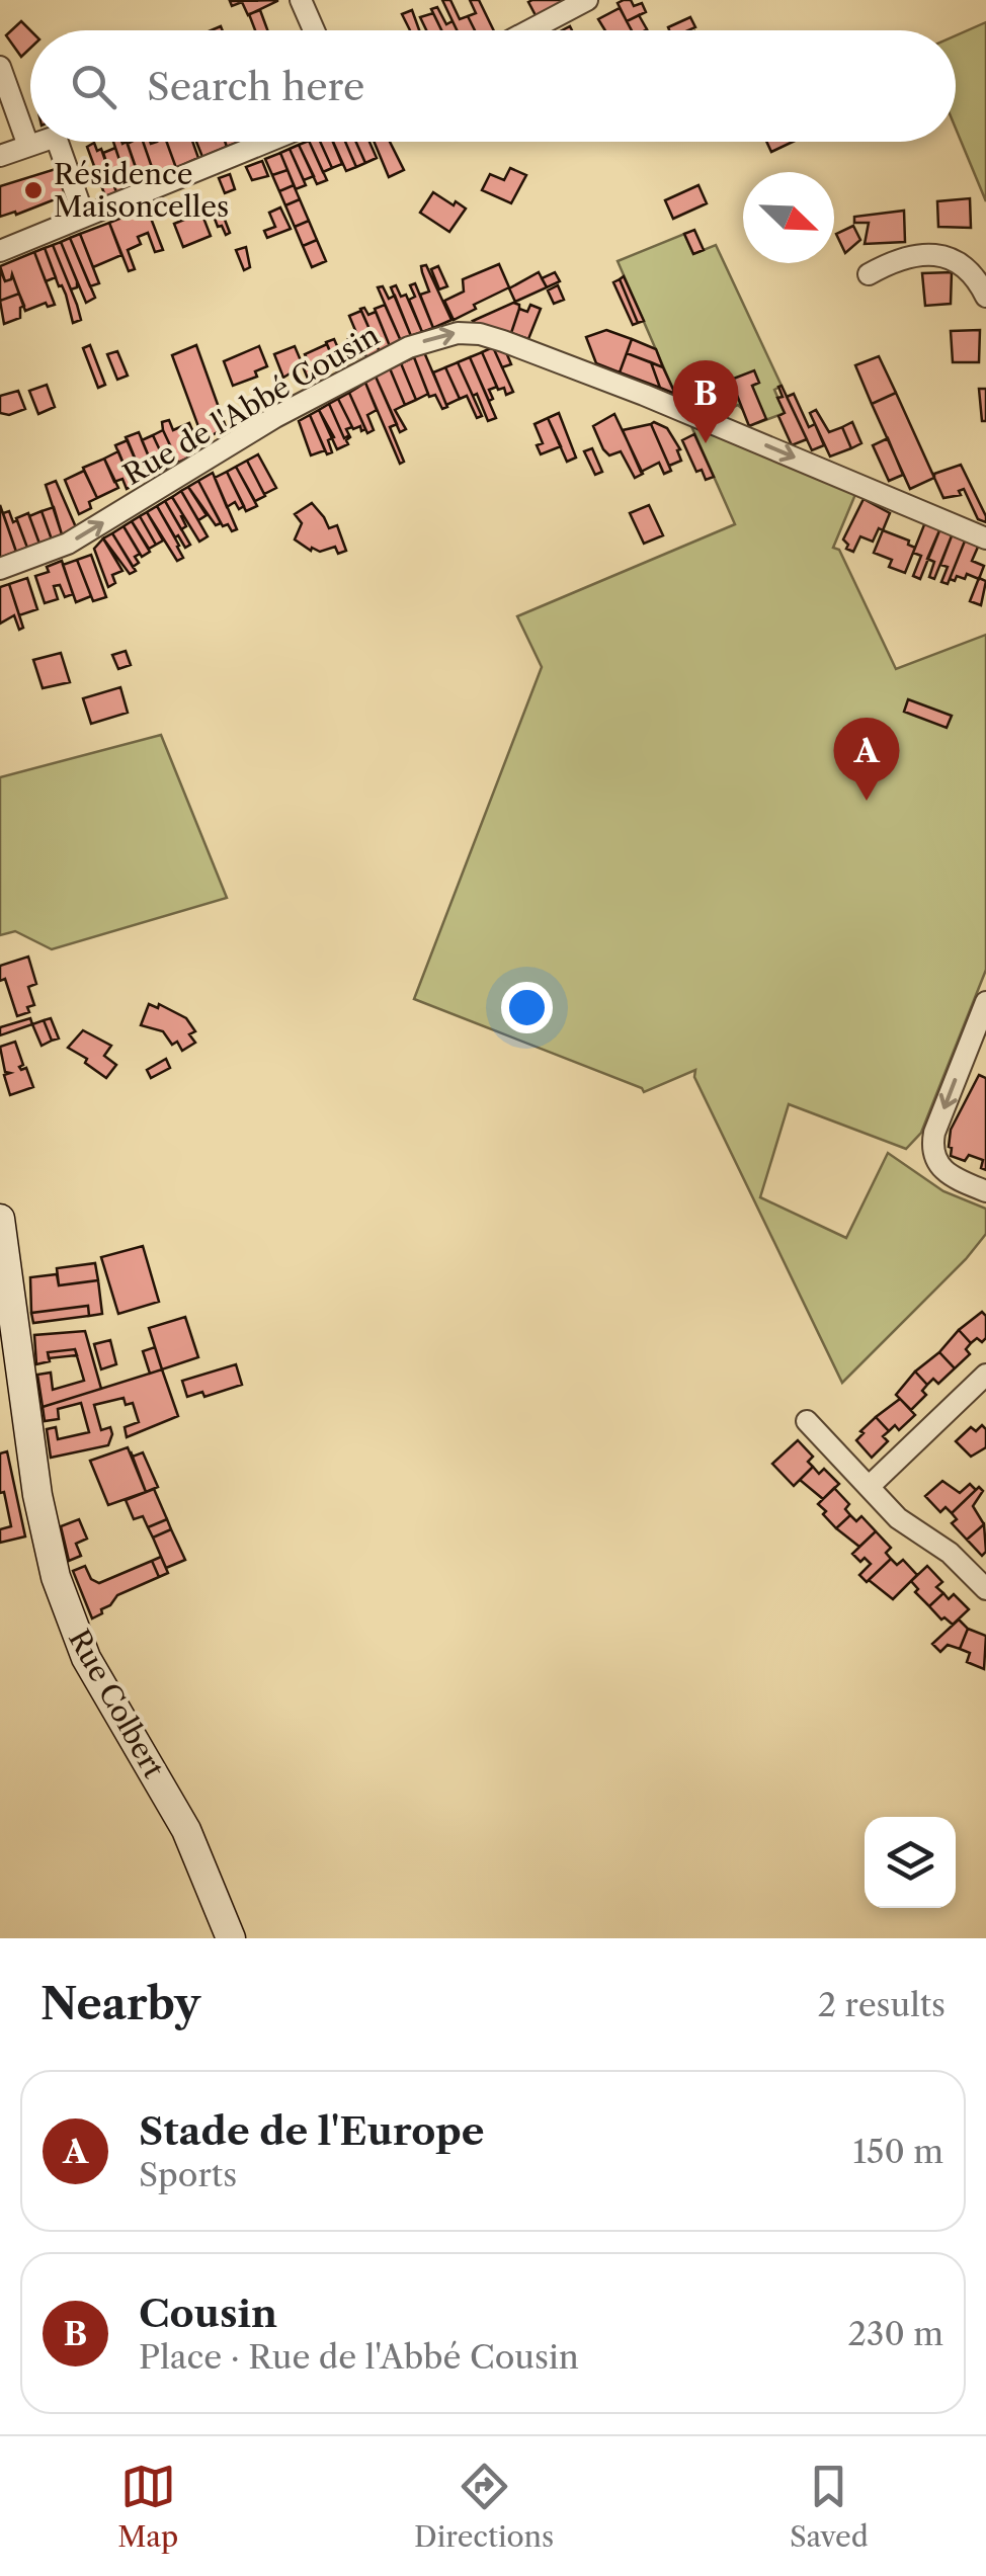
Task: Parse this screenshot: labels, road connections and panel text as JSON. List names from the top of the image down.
{
  "streets": {
    "main road": ["Rue Colbert"],
    "street": ["Rue de l'Abbé Cousin"]
  },
  "one_way": ["Rue de l'Abbé Cousin"],
  "places": ["Résidence Maisoncelles"],
  "north": "bottom right",
  "page": {
    "search": "Search here",
    "pins": ["B", "A"],
    "heading": ["Nearby", "2 results"],
    "list": [
      {
        "mark": "A",
        "name": "Stade de l'Europe",
        "note": "Sports",
        "value": "150 m"
      },
      {
        "mark": "B",
        "name": "Cousin",
        "note": "Place · Rue de l'Abbé Cousin",
        "value": "230 m"
      }
    ],
    "nav": ["Map", "Directions", "Saved"]
  }
}
